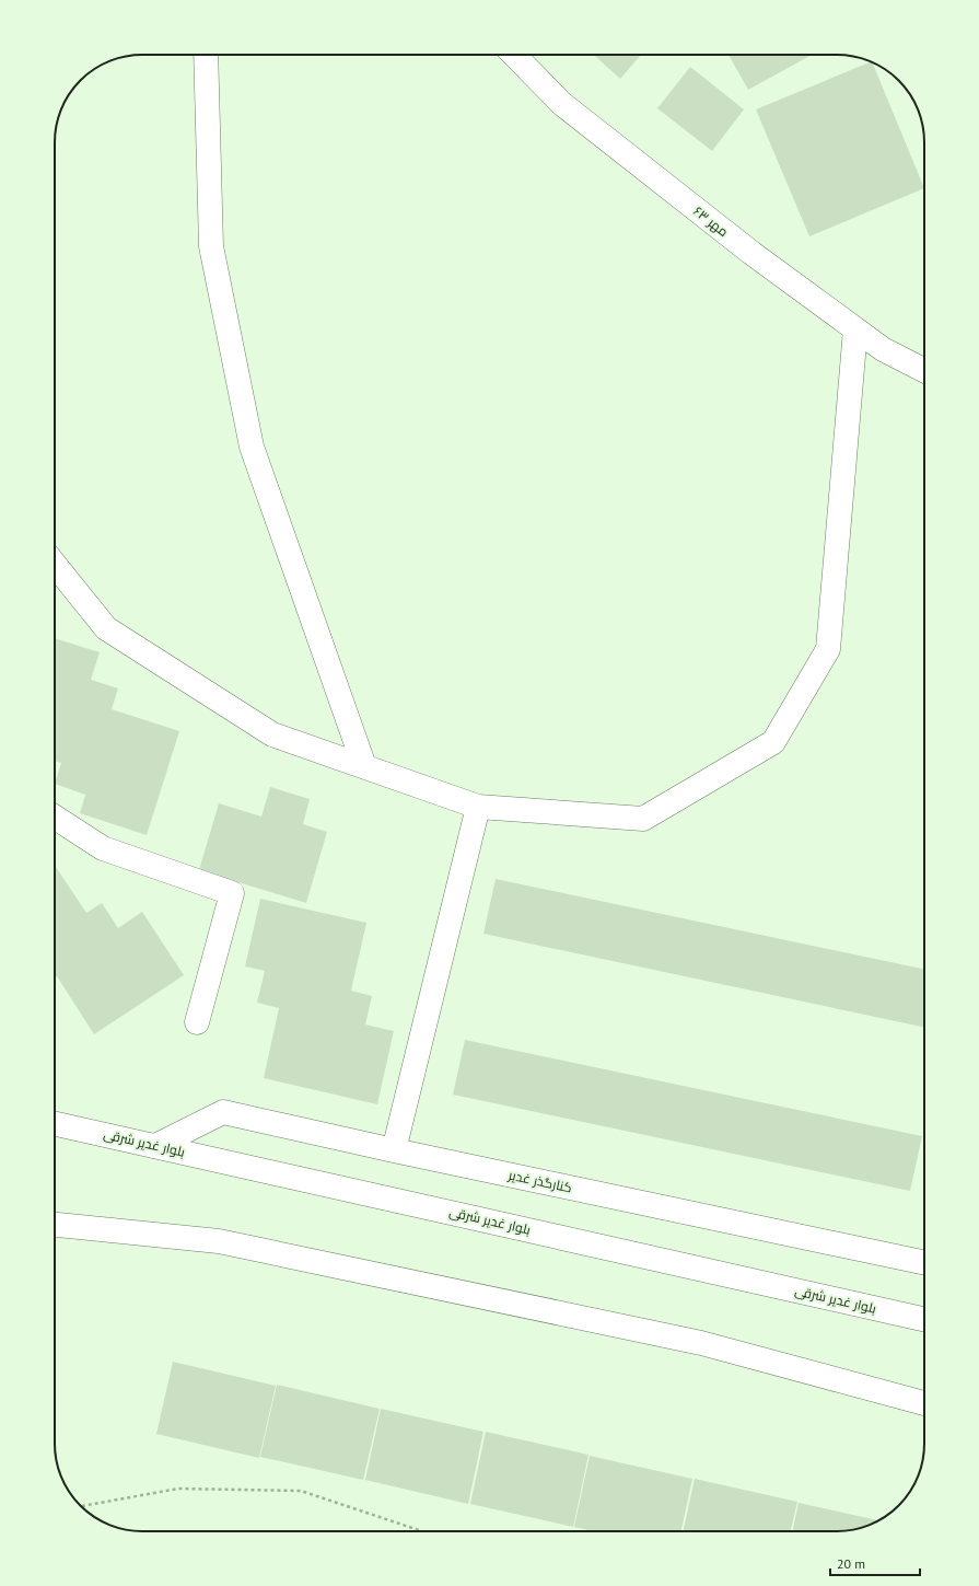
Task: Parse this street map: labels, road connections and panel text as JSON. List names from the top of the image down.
{
  "streets": {
    "main road": ["مهر ۶۳", "بلوار غدیر شرقی", "کنارگذر غدیر"]
  },
  "crossings": [
    ["بلوار غدیر شرقی", "کنارگذر غدیر"]
  ],
  "scale_bar": "20 m"
}
